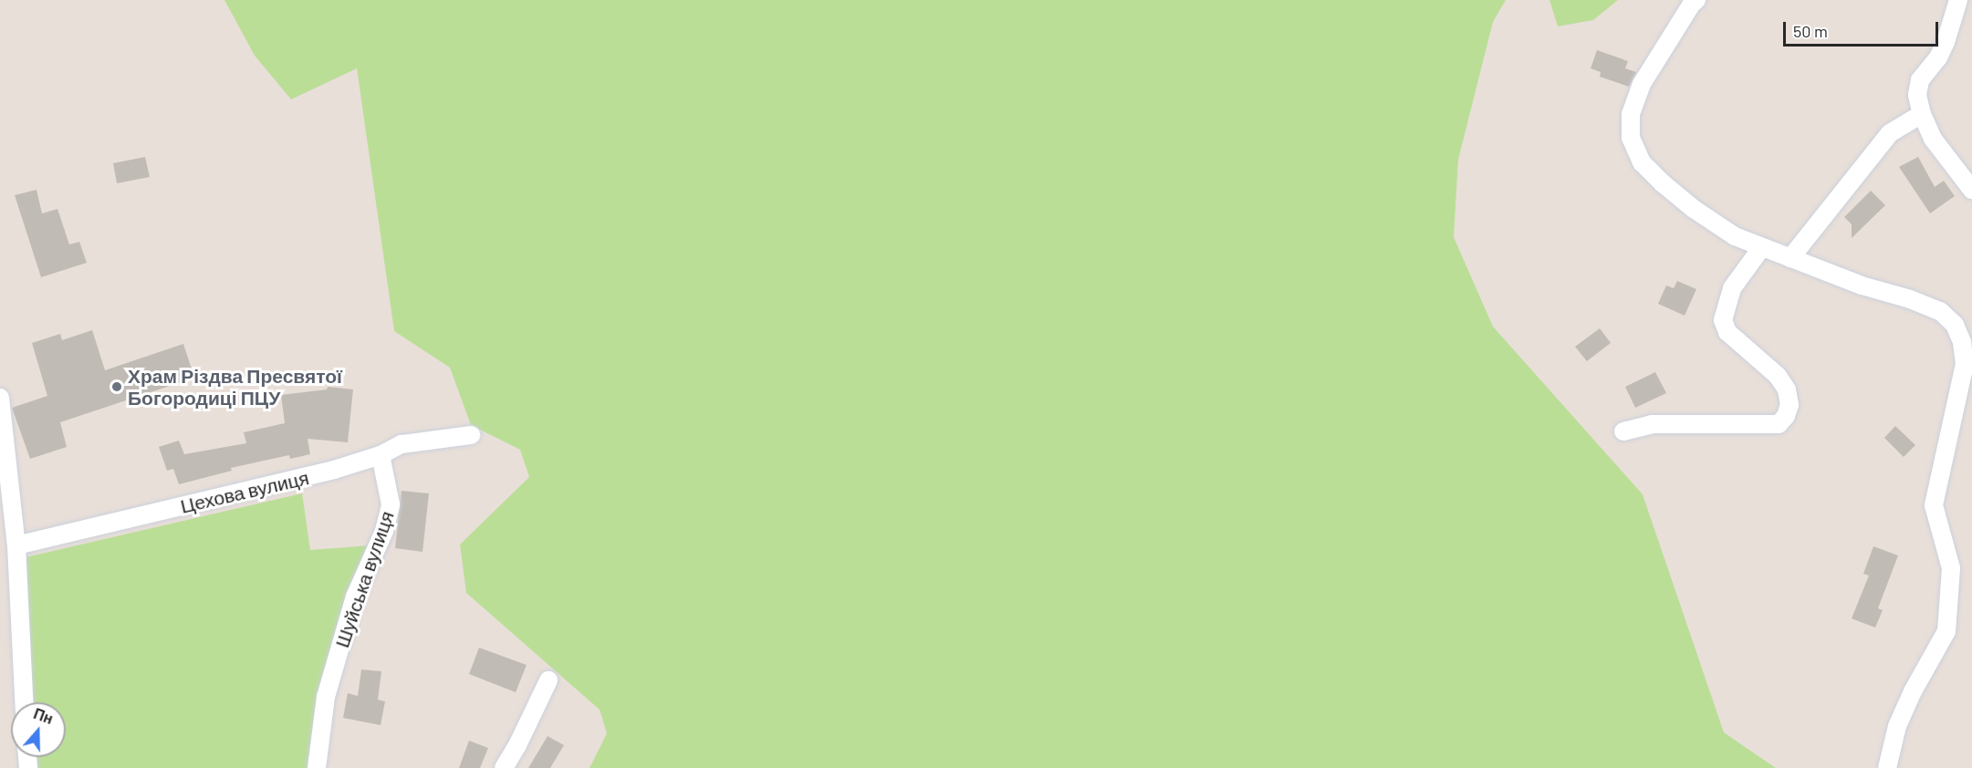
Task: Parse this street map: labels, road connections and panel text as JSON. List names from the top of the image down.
{
  "streets": {
    "street": ["Цехова вулиця", "Шуйська вулиця"]
  },
  "crossings": [
    ["Цехова вулиця", "Шуйська вулиця"]
  ],
  "places": ["Храм Різдва Пресвятої Богородиці ПЦУ"],
  "scale_bar": "50 m",
  "north": "top"
}
